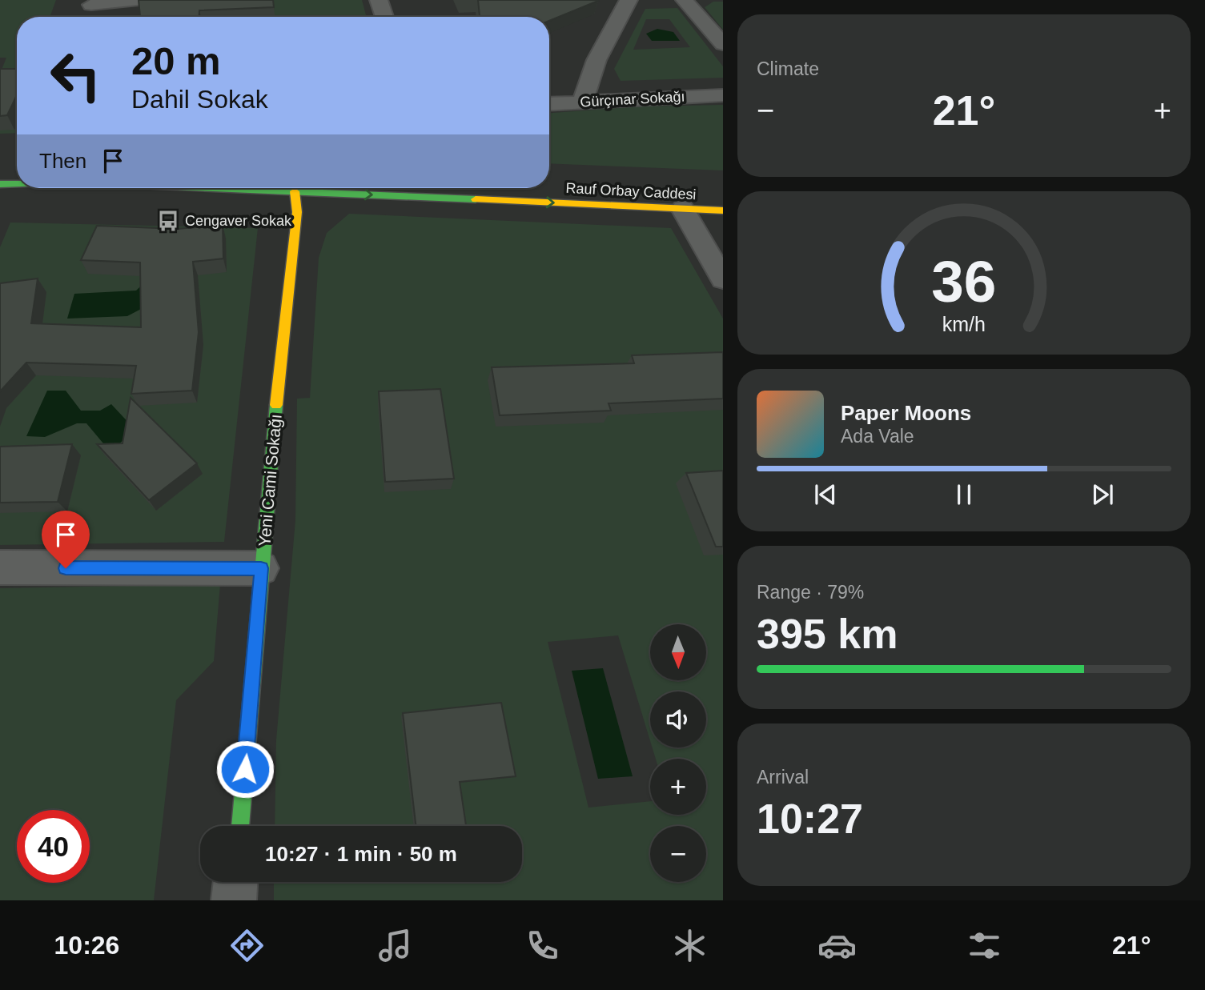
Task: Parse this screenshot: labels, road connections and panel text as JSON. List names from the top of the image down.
{
  "streets": {
    "street": ["Gürçınar Sokağı", "Rauf Orbay Caddesi", "Yeni Cami Sokağı"]
  },
  "crossings": [
    ["Rauf Orbay Caddesi", "Yeni Cami Sokağı"]
  ],
  "one_way": ["Rauf Orbay Caddesi"],
  "places": {
    "bus stop": ["Cengaver Sokak"]
  },
  "north": "bottom",
  "page": {
    "tile": [
      "Climate",
      ["Range · 79%", "395 km"],
      ["Arrival", "10:27"]
    ],
    "turn": ["20 m", "Dahil Sokak"],
    "heat": ["−", "21°", "+"],
    "then": "Then",
    "song": ["Paper Moons", "Ada Vale"],
    "map_buttons": ["+", "−"],
    "limit": "40",
    "trip": "10:27 · 1 min · 50 m",
    "tabs": ["10:26", "21°"],
    "gauge": ["36", "km/h"]
  }
}
